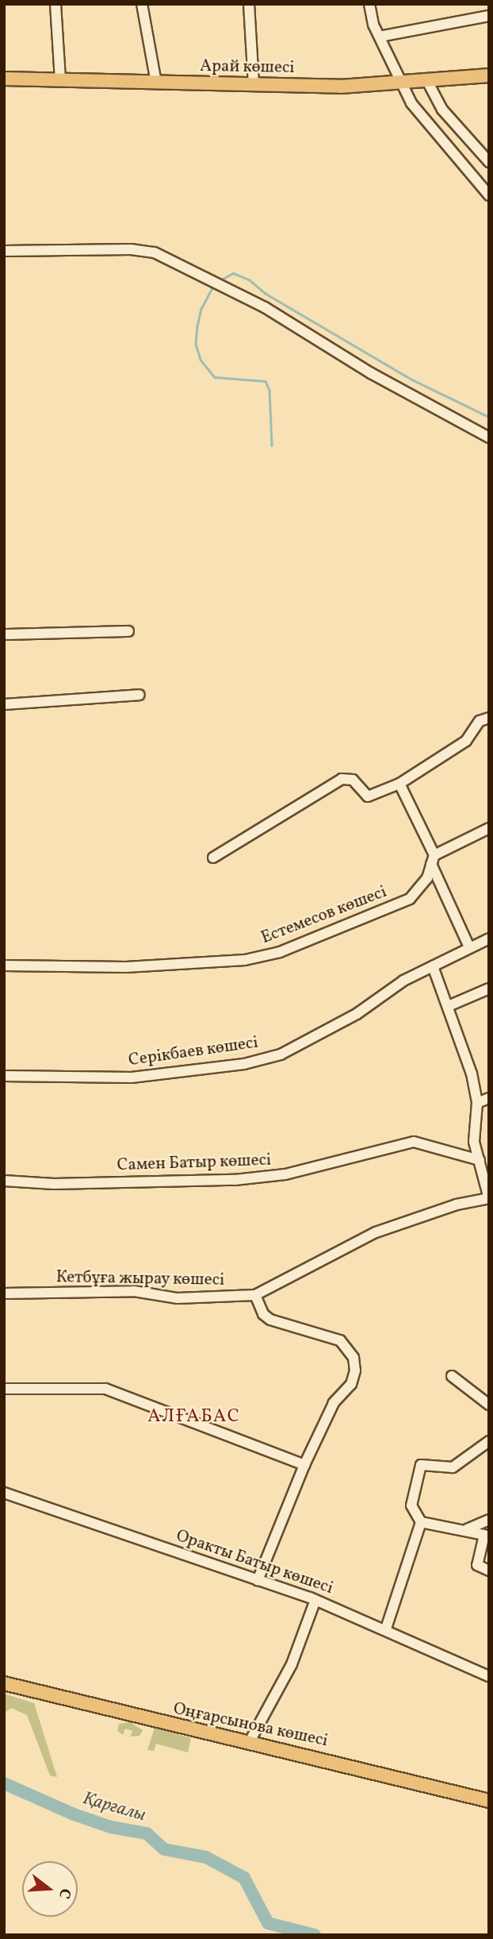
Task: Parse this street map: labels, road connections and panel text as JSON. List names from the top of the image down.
{
  "streets": {
    "main road": ["Арай көшесі", "Оңғарсынова көшесі"],
    "street": [
      "Естемесов көшесі",
      "Серікбаев көшесі",
      "Самен Батыр көшесі",
      "Кетбұға жырау көшесі",
      "Оракты Батыр көшесі"
    ]
  },
  "districts": ["АЛҒАБАС"],
  "water": ["Қарғалы"],
  "north": "right"
}
